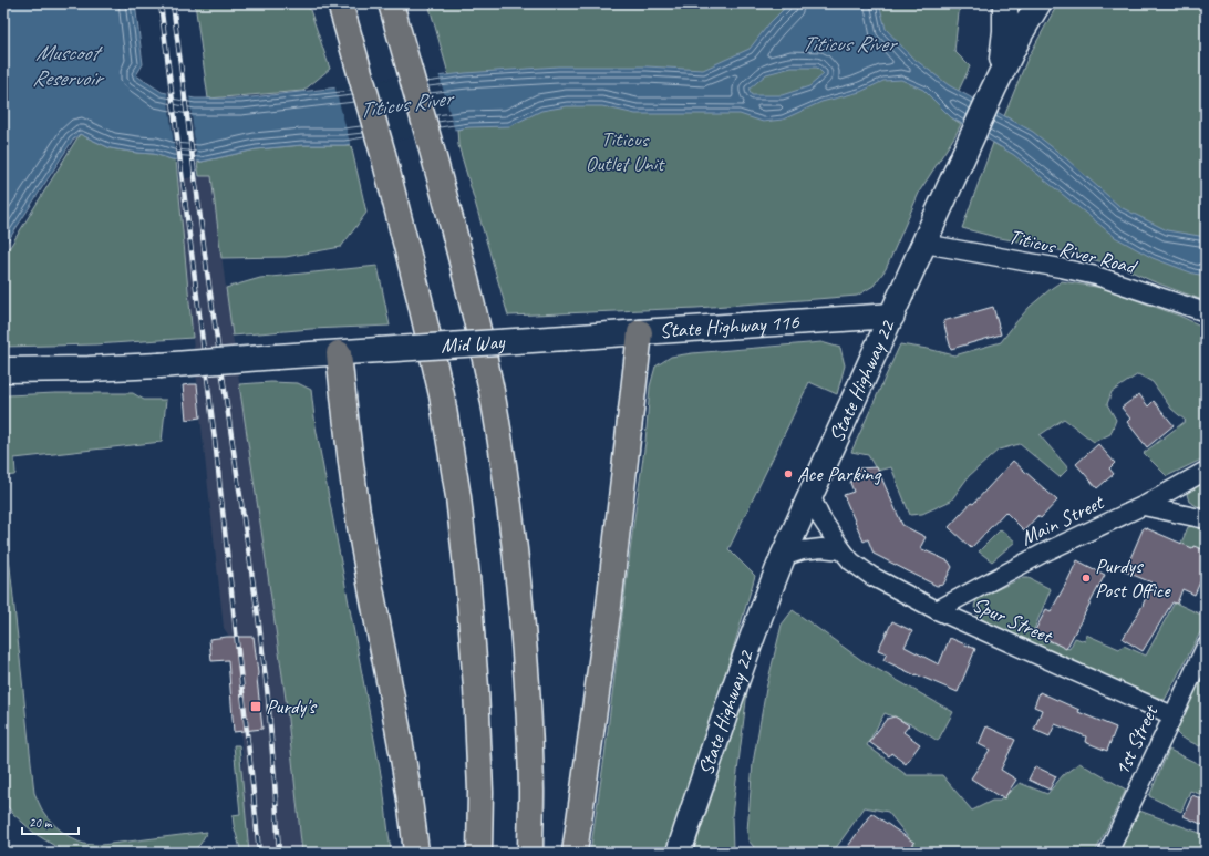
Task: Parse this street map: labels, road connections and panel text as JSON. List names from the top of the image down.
{
  "streets": {
    "main road": ["State Highway 116", "Mid Way", "State Highway 22"],
    "street": [
      "Titicus River Road",
      "Main Street",
      "Spur Street",
      "1st Street"
    ]
  },
  "crossings": [
    ["Titicus River Road", "State Highway 22"],
    ["State Highway 116", "Mid Way"],
    ["State Highway 116", "State Highway 22"],
    ["State Highway 22", "Spur Street"],
    ["Main Street", "Spur Street"],
    ["Spur Street", "1st Street"]
  ],
  "water": ["Titicus River", "Muscoot Reservoir"],
  "parks": ["Titicus Outlet Unit"],
  "places": {
    "other": ["Ace Parking", "Purdys Post Office"],
    "transit": ["Purdy's"]
  },
  "scale_bar": "20 m"
}
